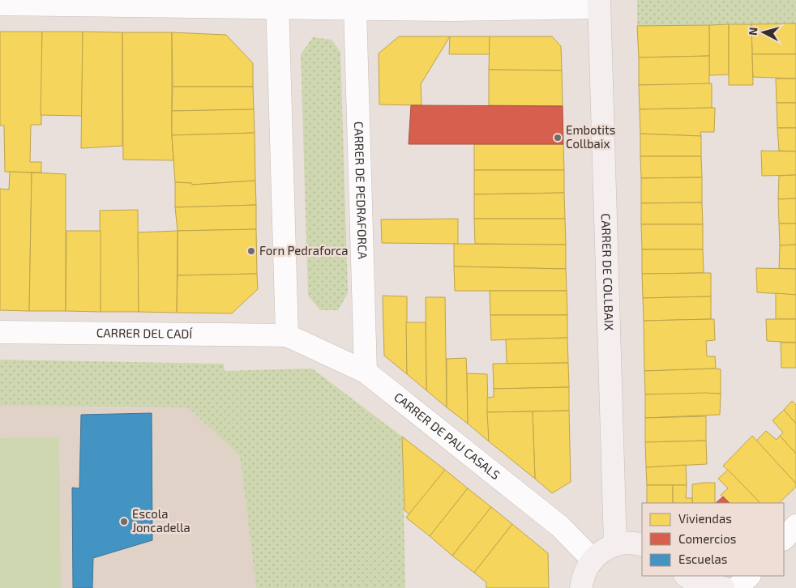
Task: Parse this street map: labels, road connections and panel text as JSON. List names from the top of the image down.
{
  "streets": {
    "street": [
      "CARRER DE PEDRAFORCA",
      "CARRER DE COLLBAIX",
      "CARRER DEL CADÍ",
      "CARRER DE PAU CASALS"
    ]
  },
  "crossings": [
    ["CARRER DE PEDRAFORCA", "CARRER DE PAU CASALS"],
    ["CARRER DEL CADÍ", "CARRER DE PAU CASALS"]
  ],
  "places": ["Embotits Collbaix", "Forn Pedraforca", "Escola Joncadella"],
  "legend": ["Viviendas", "Comercios", "Escuelas"],
  "north": "left"
}
